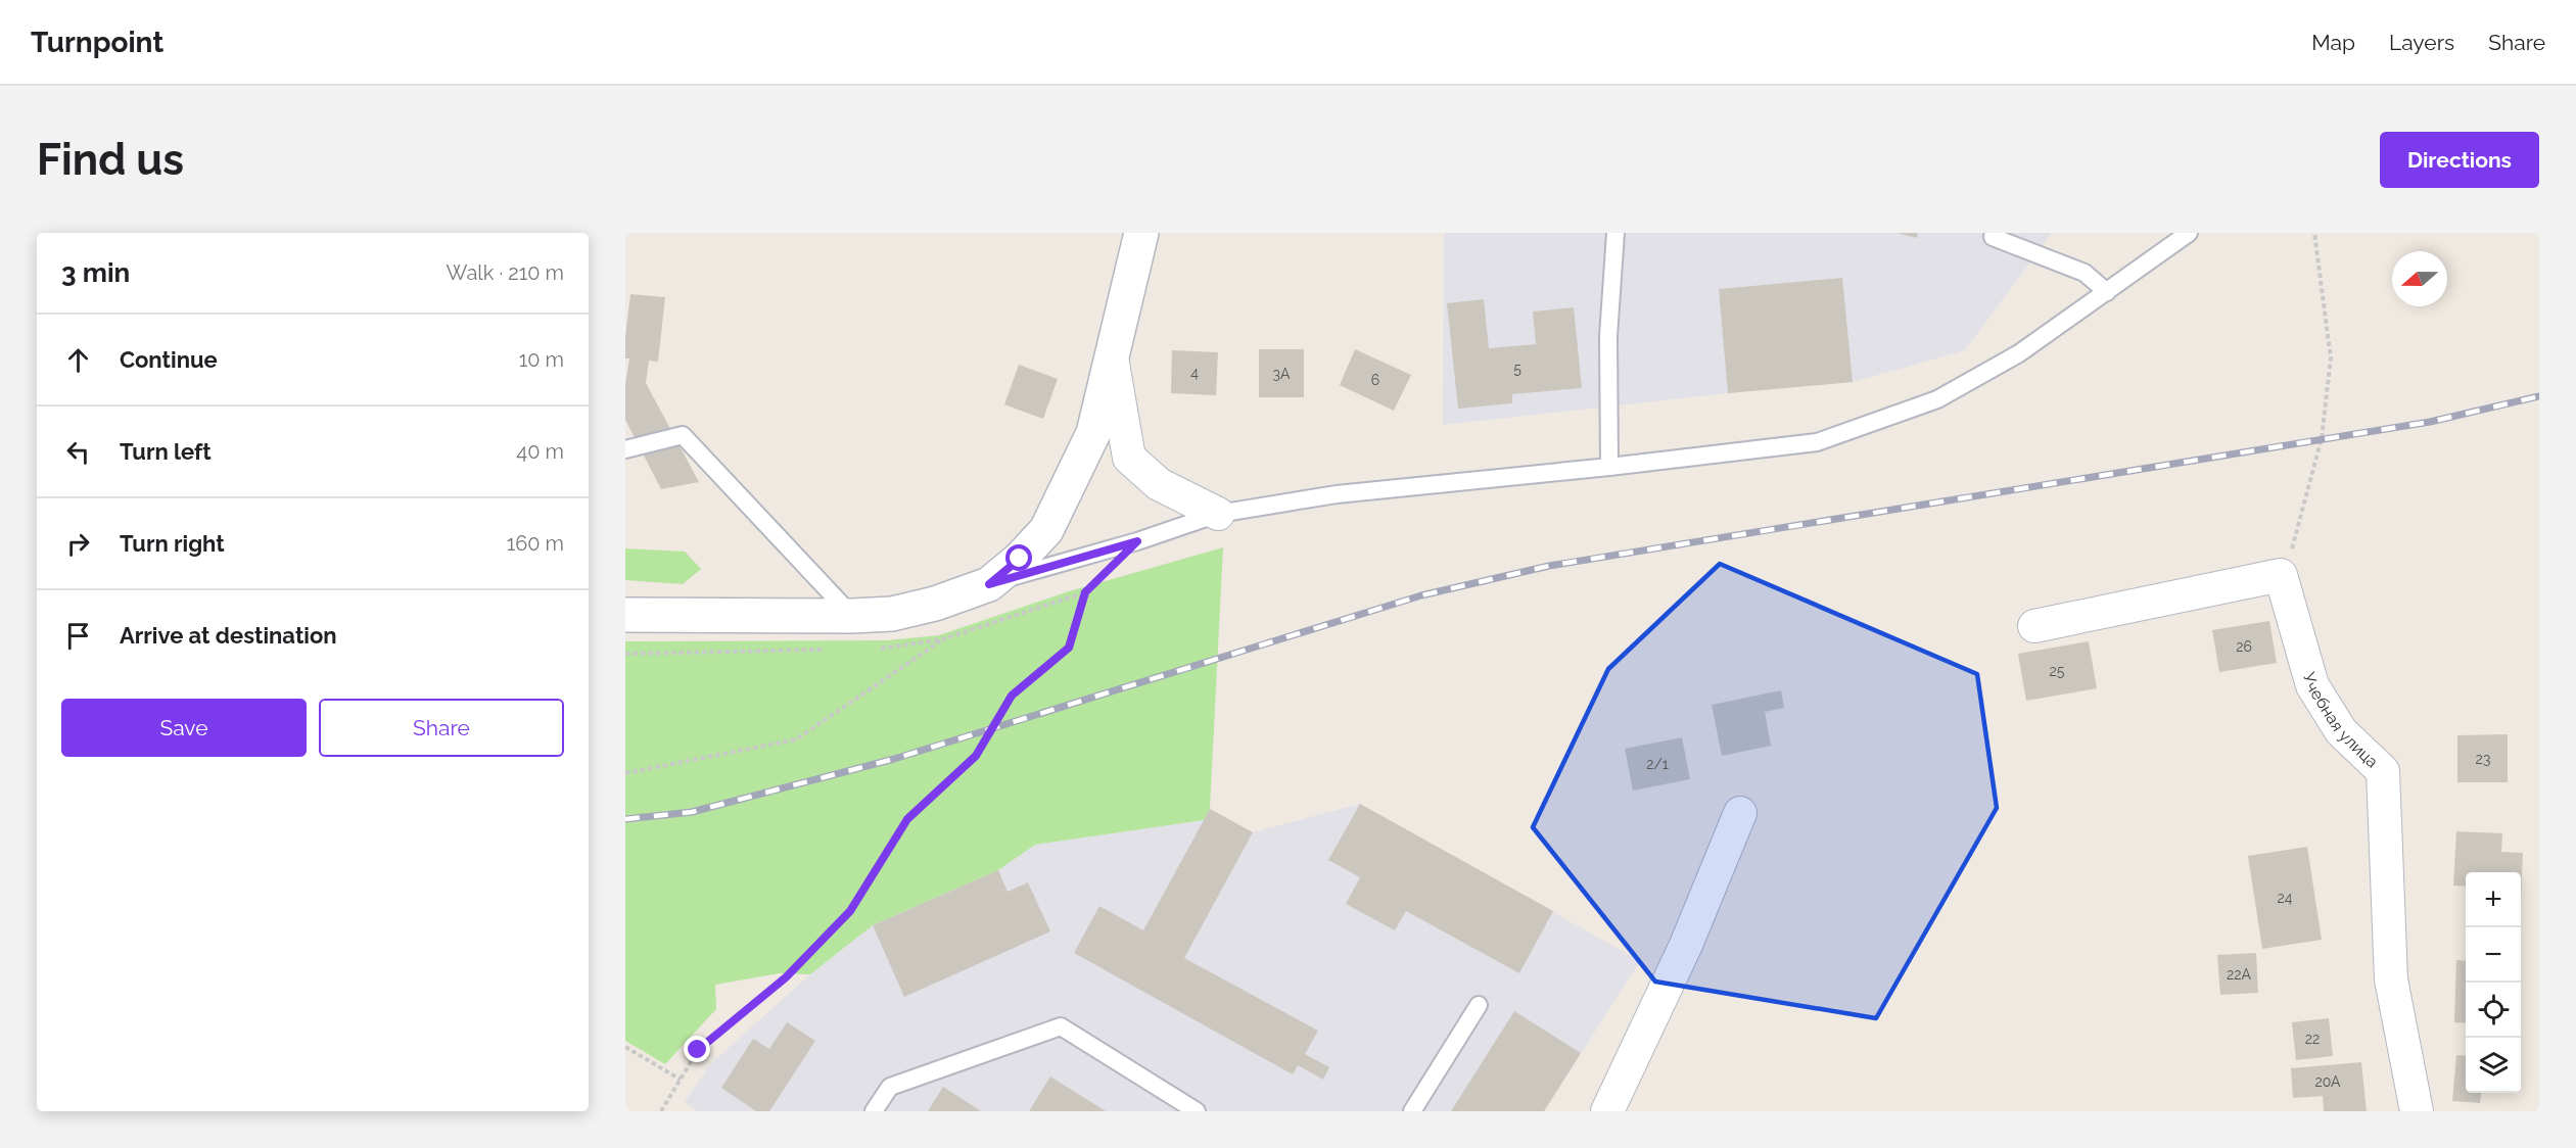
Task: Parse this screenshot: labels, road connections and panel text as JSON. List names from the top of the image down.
{
  "streets": {
    "street": ["Учебная улица"]
  },
  "house_numbers": [
    "5",
    "4",
    "3А",
    "6",
    "26",
    "25",
    "23",
    "2/1",
    "24",
    "22А",
    "22",
    "20А"
  ],
  "north": "left",
  "page": {
    "header": "Turnpoint",
    "nav": ["Map", "Layers", "Share"],
    "buttons": [
      "Directions",
      ["Save", "Share"]
    ],
    "title": "Find us",
    "heading": ["3 min", "Walk · 210 m"],
    "list": [
      ["Continue", "10 m"],
      ["Turn left", "40 m"],
      ["Turn right", "160 m"],
      "Arrive at destination"
    ],
    "map_buttons": ["+", "−"]
  }
}
